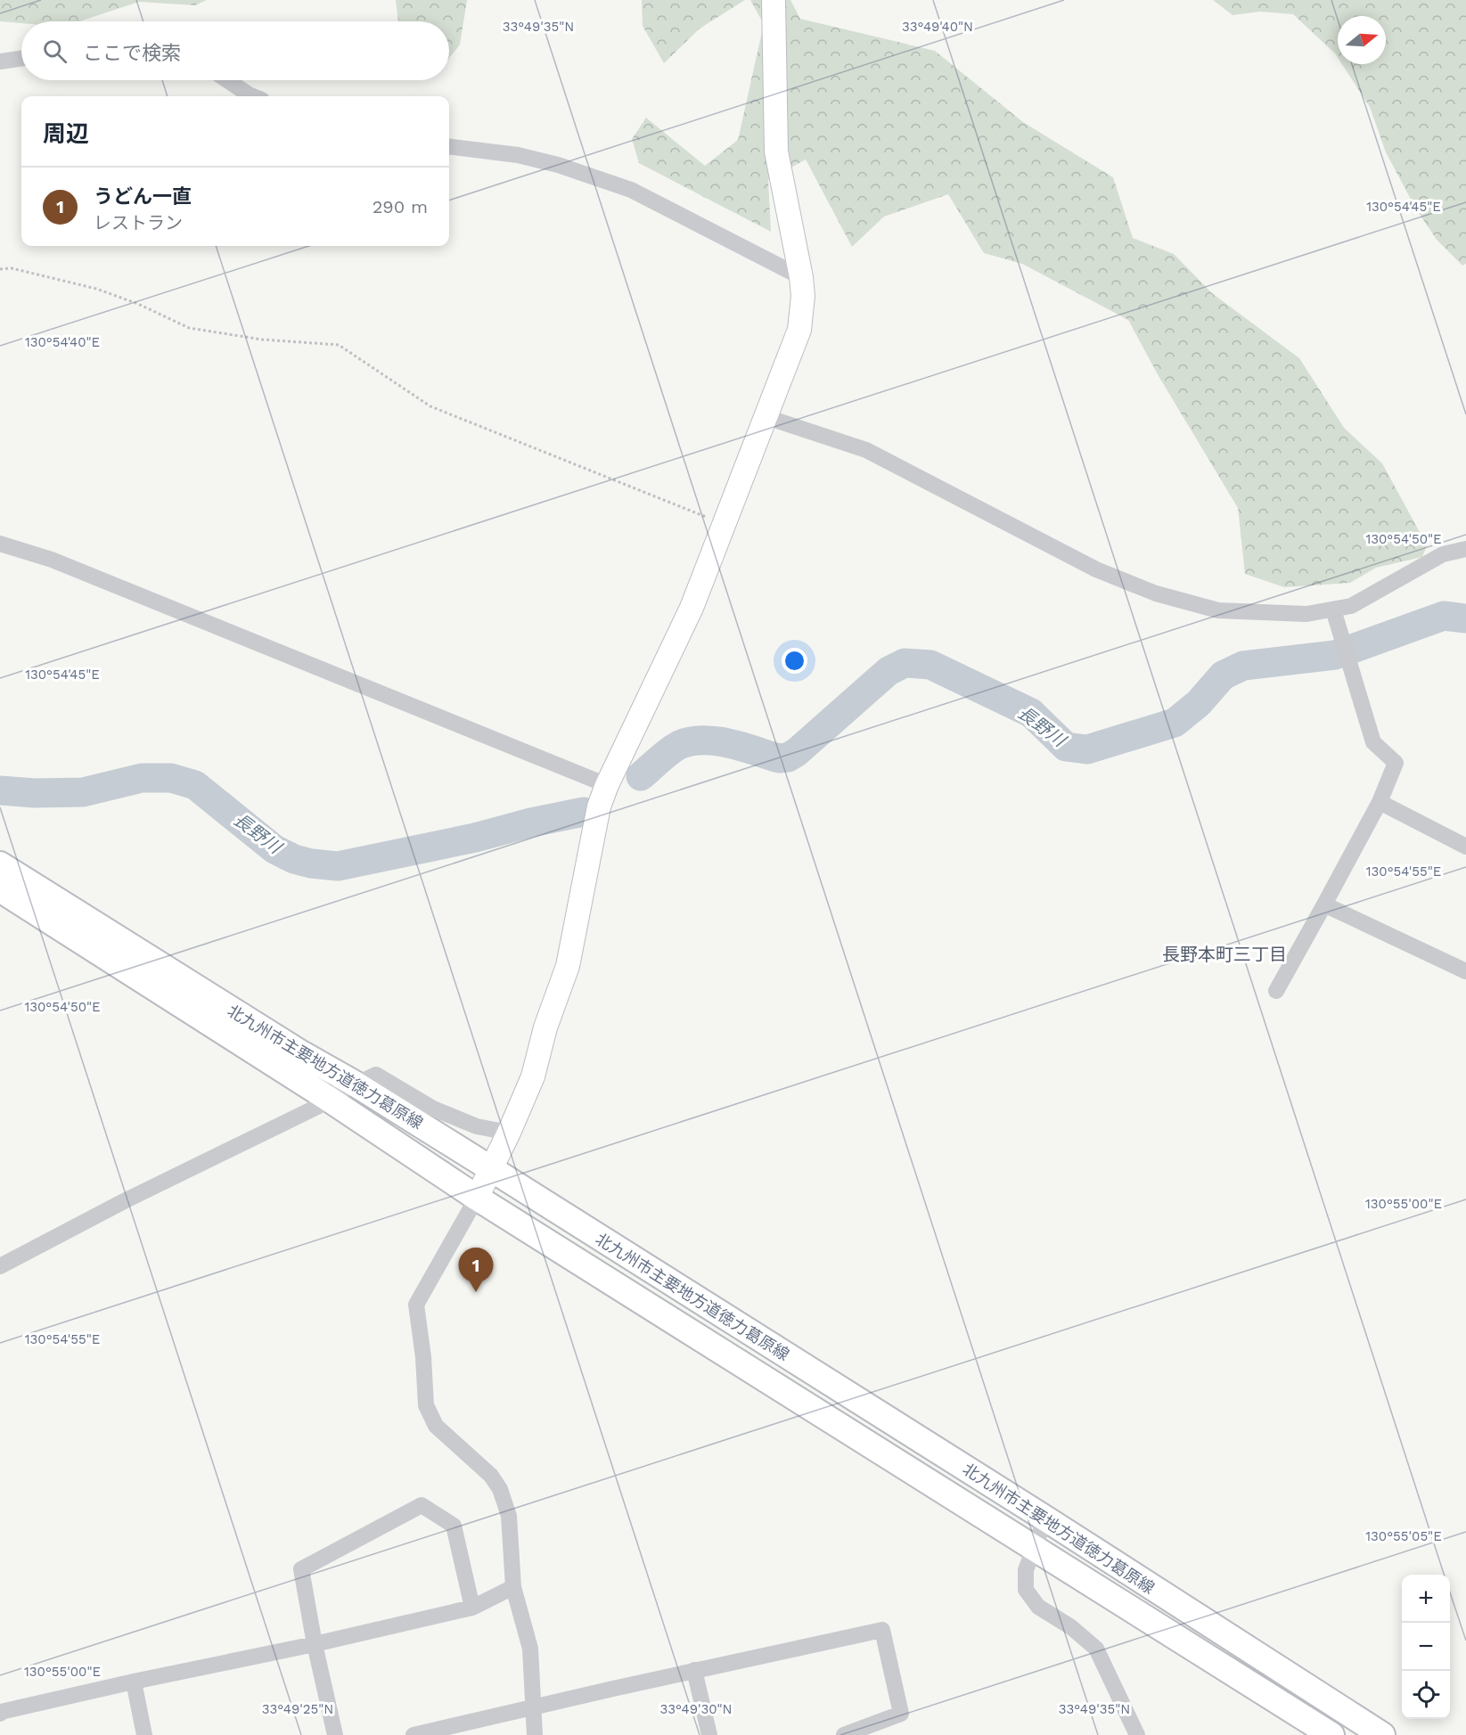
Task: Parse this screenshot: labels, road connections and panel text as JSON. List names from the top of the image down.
{
  "streets": {
    "main road": ["北九州市主要地方道徳力葛原線"]
  },
  "districts": ["長野本町三丁目"],
  "water": ["長野川"],
  "north": "right",
  "page": {
    "search": "ここで検索",
    "heading": "周辺",
    "list": [
      {
        "mark": "1",
        "name": "うどん一直",
        "note": "レストラン",
        "value": "290 m"
      }
    ],
    "pins": "1",
    "map_buttons": ["+", "−"]
  },
  "coordinates": [
    "33°49'35\"N",
    "33°49'40\"N",
    "130°54'45\"E",
    "130°54'40\"E",
    "130°54'50\"E",
    "130°54'55\"E",
    "130°55'00\"E",
    "130°55'05\"E",
    "33°49'25\"N",
    "33°49'30\"N"
  ]
}
